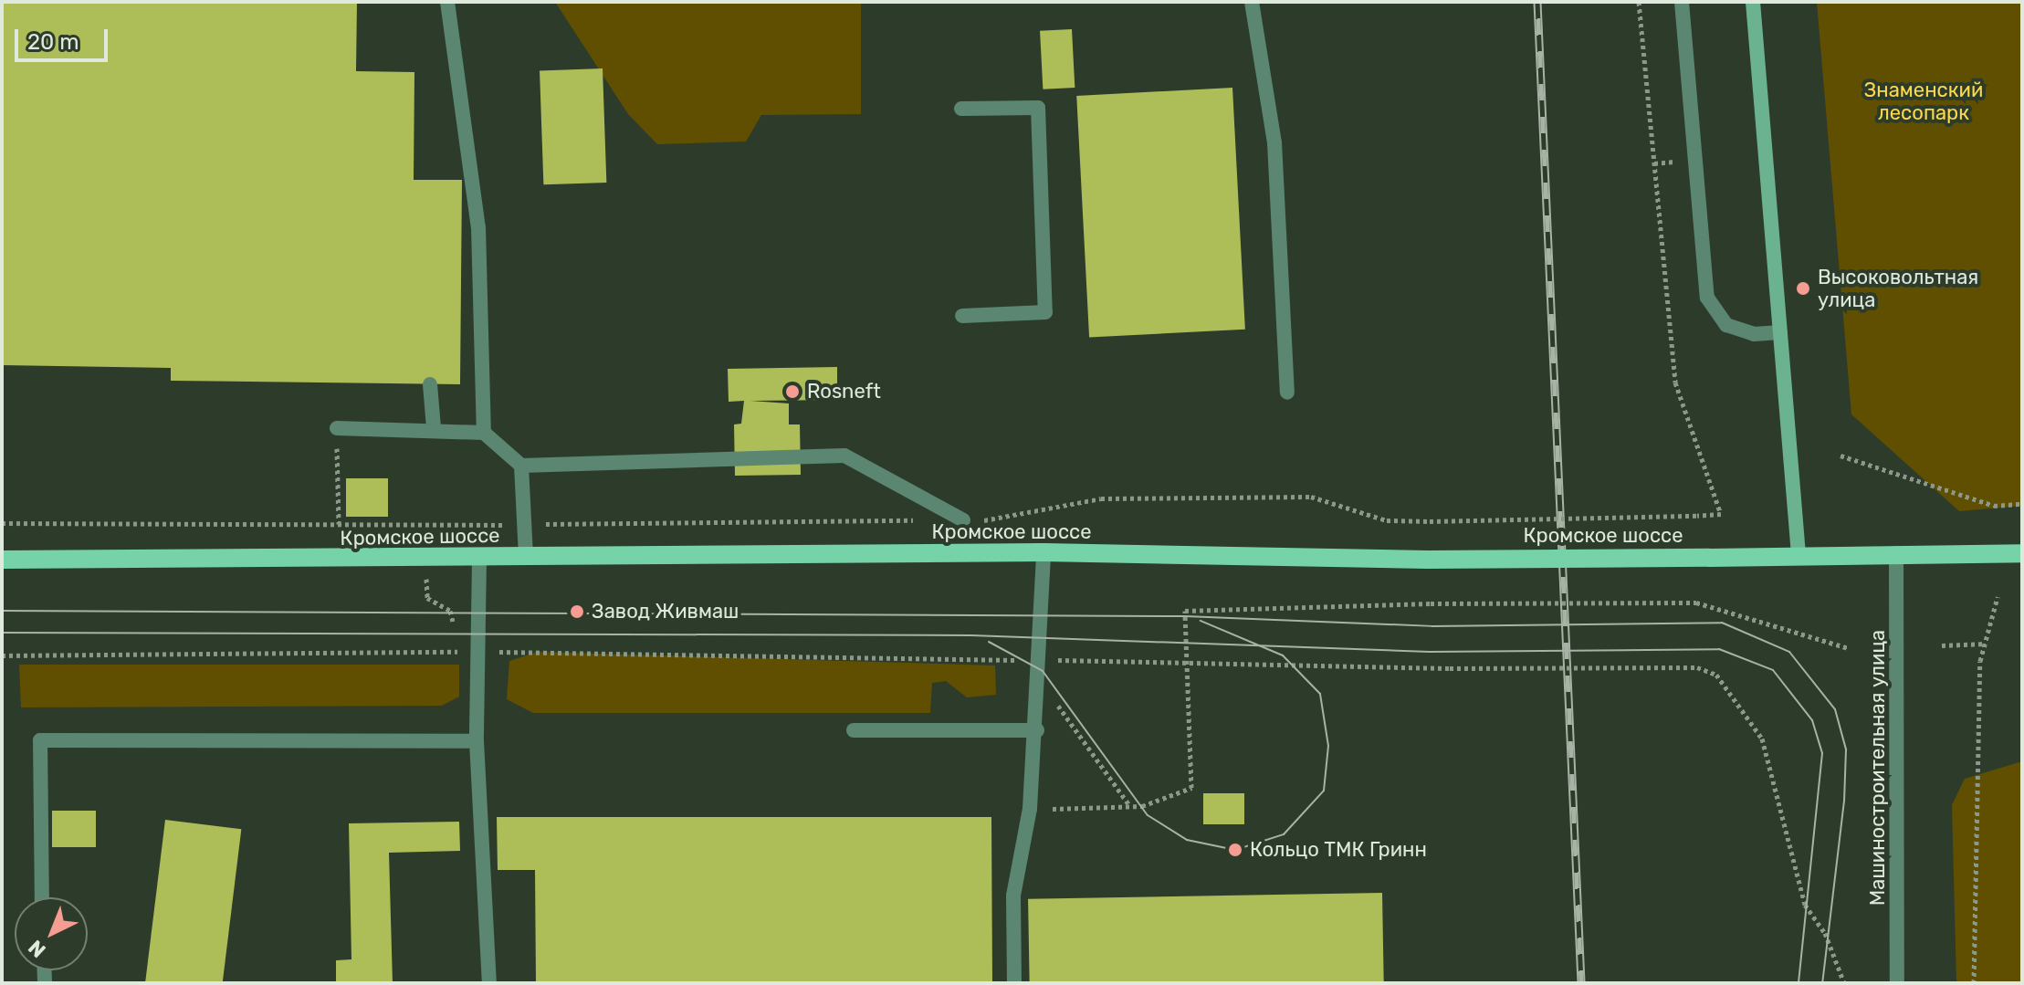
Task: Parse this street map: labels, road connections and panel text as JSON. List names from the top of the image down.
{
  "streets": {
    "main road": ["Кромское шоссе"],
    "street": ["Машиностроительная улица"]
  },
  "crossings": [
    ["Кромское шоссе", "Машиностроительная улица"]
  ],
  "parks": ["Знаменский лесопарк"],
  "places": [
    "Высоковольтная улица",
    "Rosneft",
    "Завод Живмаш",
    "Кольцо ТМК Гринн"
  ],
  "scale_bar": "20 m",
  "north": "bottom left"
}
